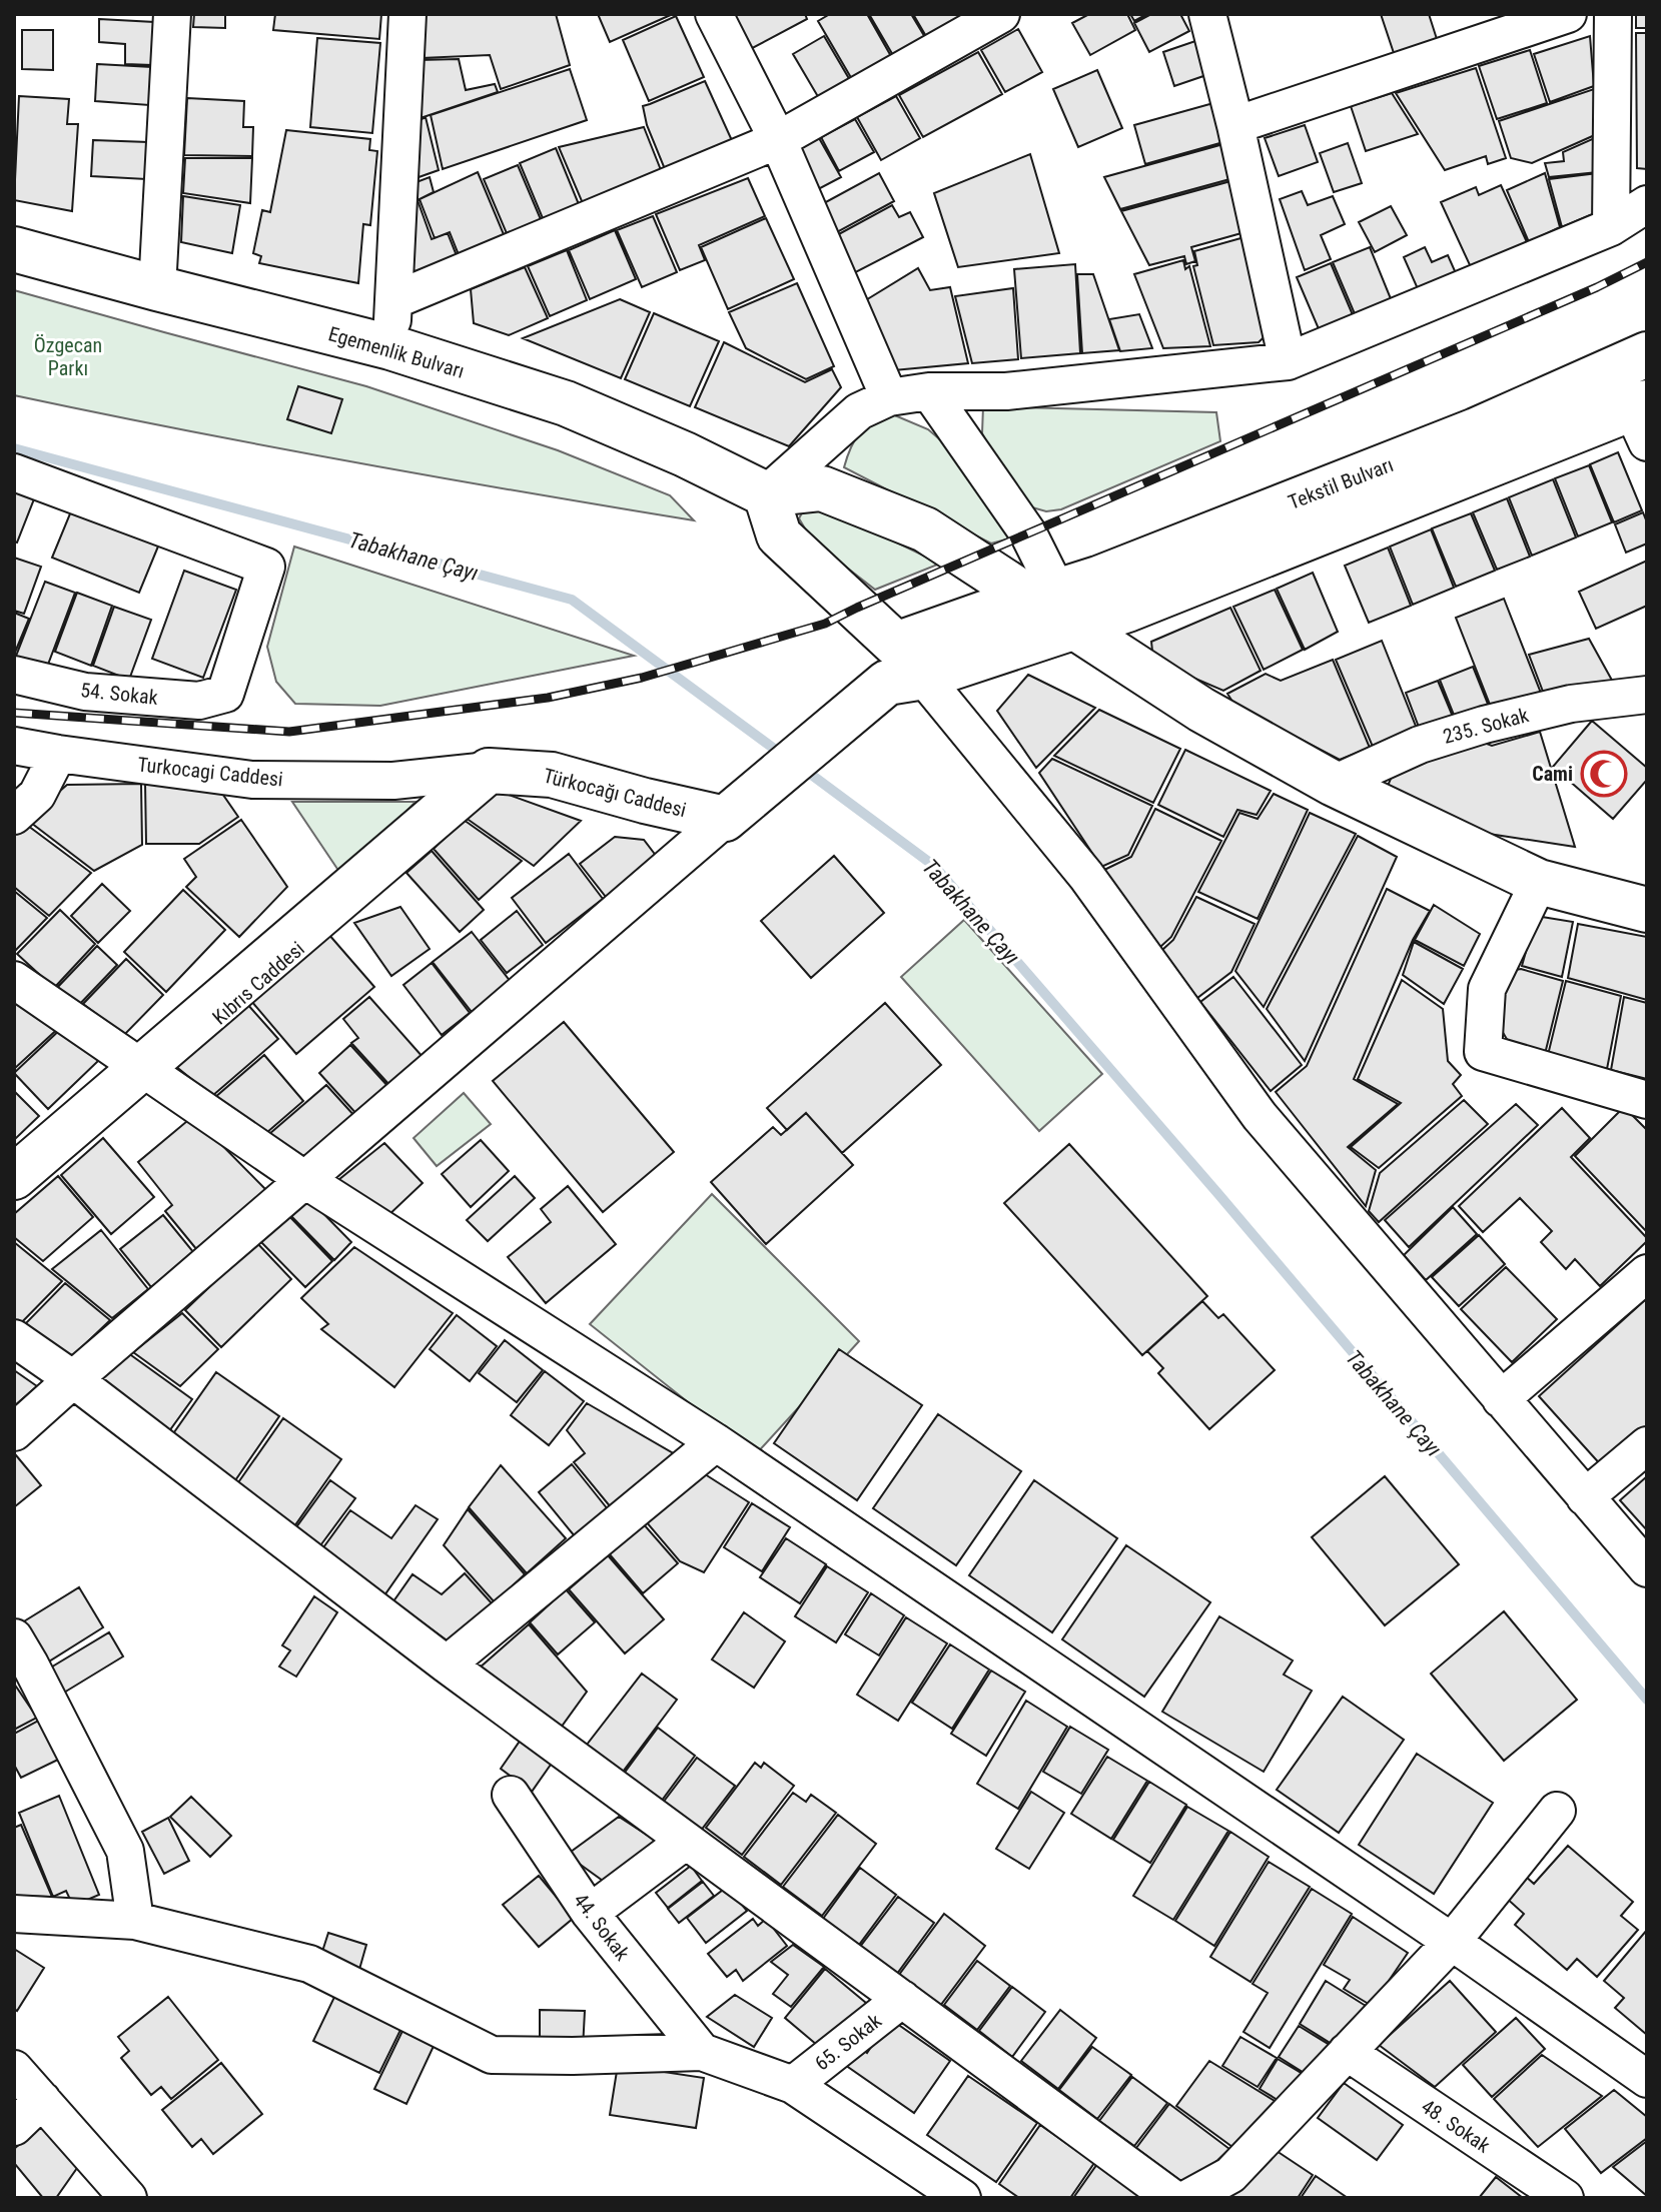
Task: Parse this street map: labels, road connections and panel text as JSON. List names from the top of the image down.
{
  "streets": {
    "main road": [
      "Egemenlik Bulvarı",
      "Tekstil Bulvarı",
      "Türkocağı Caddesi",
      "Kıbrıs Caddesi"
    ],
    "street": [
      "54. Sokak",
      "235. Sokak",
      "Turkocagi Caddesi",
      "44. Sokak",
      "65. Sokak",
      "48. Sokak"
    ]
  },
  "crossings": [
    ["Turkocagi Caddesi", "Türkocağı Caddesi"],
    ["Turkocagi Caddesi", "Kıbrıs Caddesi"],
    ["Türkocağı Caddesi", "Kıbrıs Caddesi"]
  ],
  "water": ["Tabakhane Çayı"],
  "parks": ["Özgecan Parkı"],
  "places": {
    "mosque": ["Cami"]
  }
}
